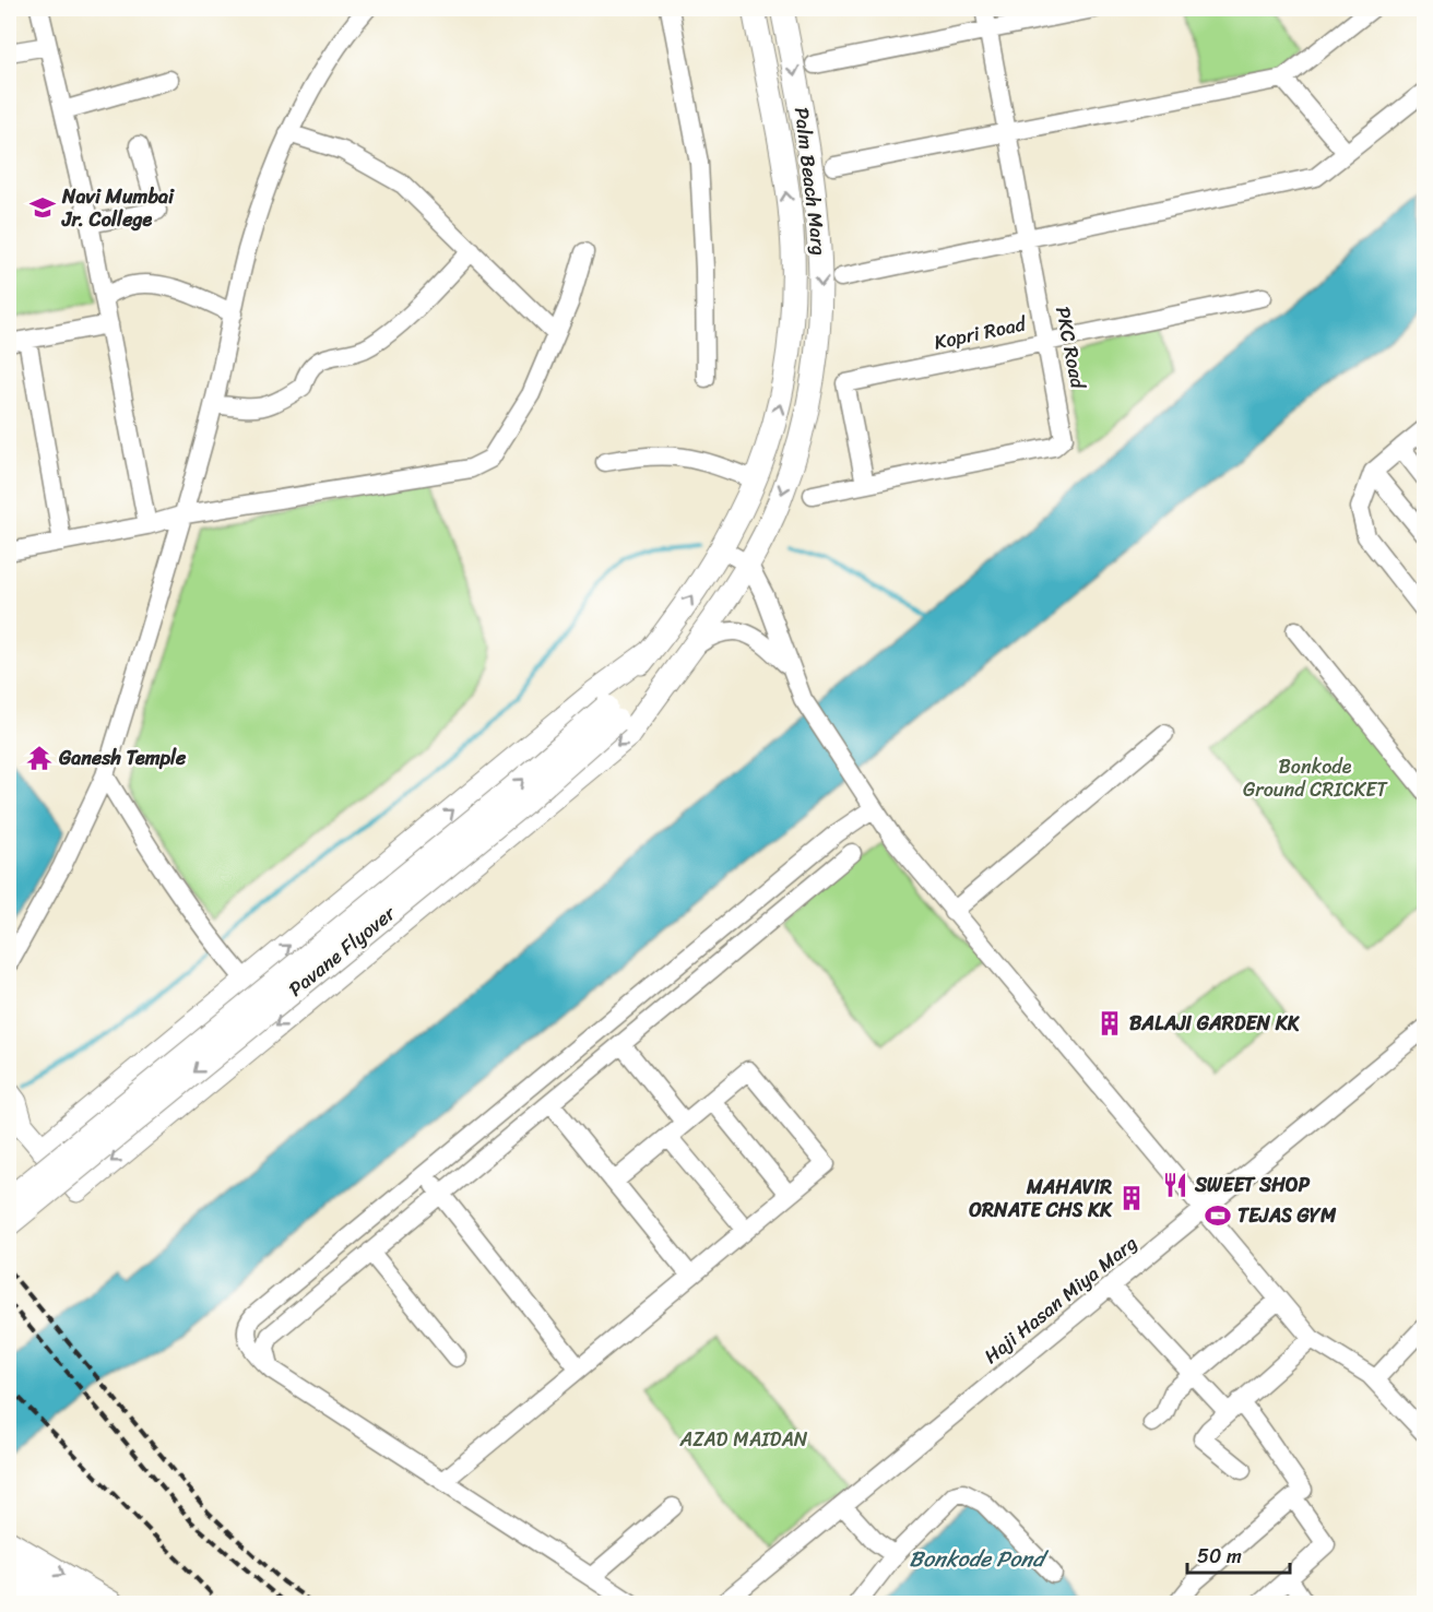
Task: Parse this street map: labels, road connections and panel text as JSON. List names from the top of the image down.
{
  "streets": {
    "main road": ["Palm Beach Marg", "Pavane Flyover"],
    "street": ["Kopri Road", "PKC Road", "Haji Hasan Miya Marg"]
  },
  "crossings": [
    ["Palm Beach Marg", "Pavane Flyover"],
    ["Kopri Road", "PKC Road"]
  ],
  "water": ["Bonkode Pond"],
  "parks": ["Bonkode Ground CRICKET", "AZAD MAIDAN"],
  "places": {
    "school or university": ["Navi Mumbai Jr. College"],
    "temple": ["Ganesh Temple"],
    "building": ["BALAJI GARDEN KK", "MAHAVIR ORNATE CHS KK"],
    "restaurant": ["SWEET SHOP"],
    "sports": ["TEJAS GYM"]
  },
  "scale_bar": "50 m"
}
